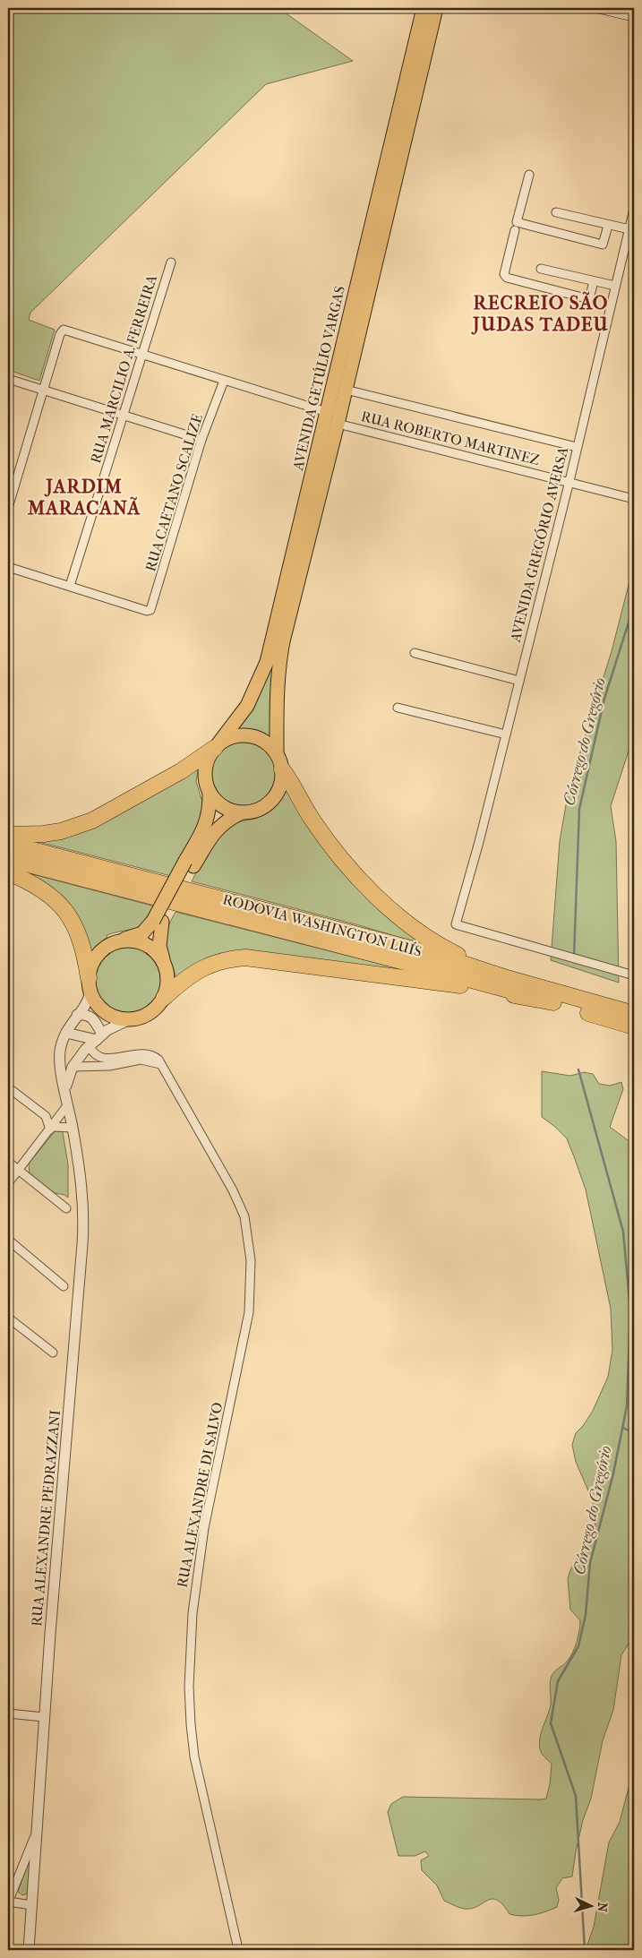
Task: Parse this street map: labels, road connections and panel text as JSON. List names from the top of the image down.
{
  "streets": {
    "highway": ["RODOVIA WASHINGTON LUÍS"],
    "main road": ["AVENIDA GETÚLIO VARGAS"],
    "street": [
      "RUA MARCILIO A. FERREIRA",
      "RUA ROBERTO MARTINEZ",
      "RUA CAETANO SCALIZE",
      "AVENIDA GREGÓRIO AVERSA",
      "RUA ALEXANDRE DI SALVO",
      "RUA ALEXANDRE PEDRAZZANI"
    ]
  },
  "crossings": [
    ["RUA MARCILIO A. FERREIRA", "RUA CAETANO SCALIZE"],
    ["AVENIDA GETÚLIO VARGAS", "RUA ROBERTO MARTINEZ"],
    ["RUA ROBERTO MARTINEZ", "AVENIDA GREGÓRIO AVERSA"]
  ],
  "districts": ["RECREIO SÃO JUDAS TADEU", "JARDIM MARACANÃ"],
  "water": ["Córrego do Gregório"],
  "north": "right"
}
